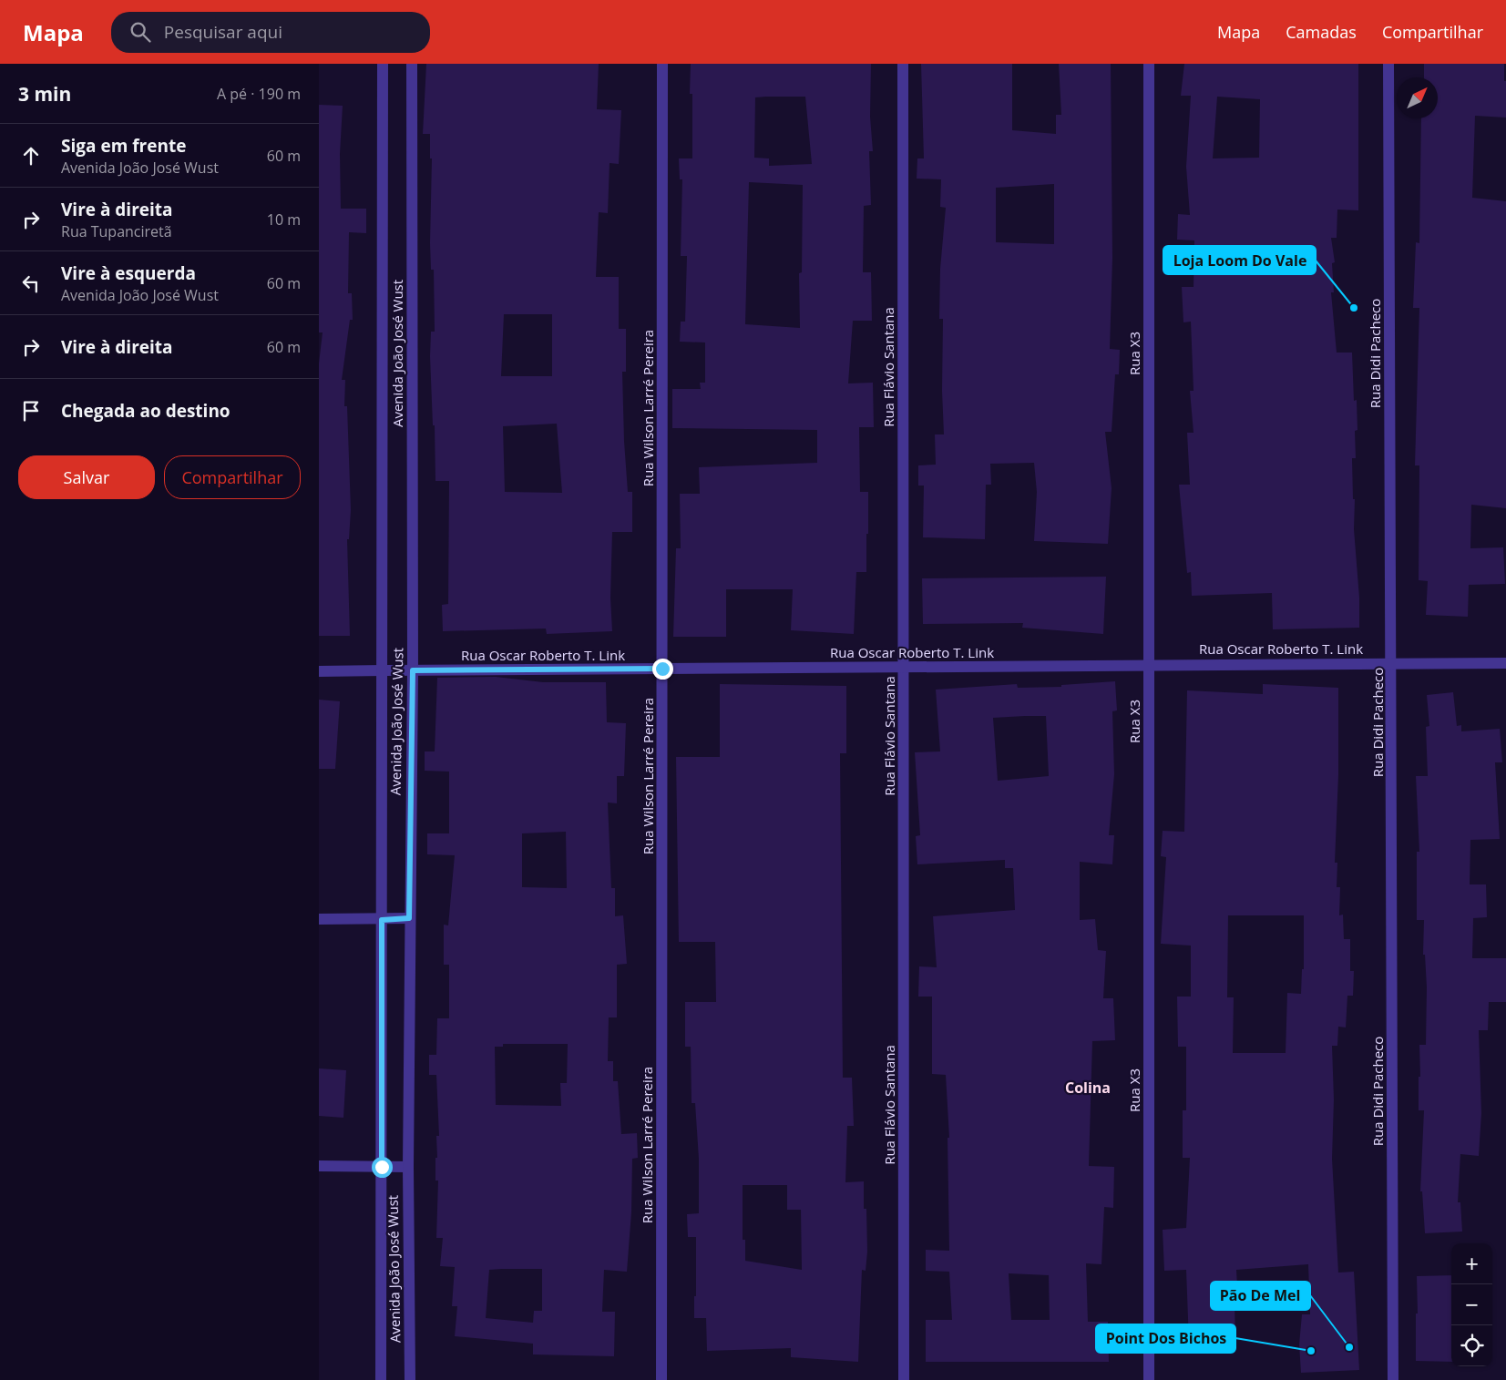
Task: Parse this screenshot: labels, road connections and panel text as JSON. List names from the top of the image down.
{
  "streets": {
    "street": [
      "Avenida João José Wust",
      "Rua X3",
      "Rua Didi Pacheco",
      "Rua Flávio Santana",
      "Rua Wilson Larré Pereira",
      "Rua Oscar Roberto T. Link"
    ]
  },
  "crossings": [
    ["Avenida João José Wust", "Rua Oscar Roberto T. Link"],
    ["Rua X3", "Rua Oscar Roberto T. Link"],
    ["Rua Didi Pacheco", "Rua Oscar Roberto T. Link"],
    ["Rua Flávio Santana", "Rua Oscar Roberto T. Link"],
    ["Rua Wilson Larré Pereira", "Rua Oscar Roberto T. Link"]
  ],
  "districts": ["Colina"],
  "places": ["Loja Loom Do Vale", "Pão De Mel", "Point Dos Bichos"],
  "north": "top right",
  "page": {
    "header": "Mapa",
    "search": "Pesquisar aqui",
    "nav": ["Mapa", "Camadas", "Compartilhar"],
    "heading": ["3 min", "A pé · 190 m"],
    "list": [
      ["Siga em frente", "Avenida João José Wust", "60 m"],
      ["Vire à direita", "Rua Tupanciretã", "10 m"],
      ["Vire à esquerda", "Avenida João José Wust", "60 m"],
      ["Vire à direita", "60 m"],
      "Chegada ao destino"
    ],
    "buttons": ["Salvar", "Compartilhar"],
    "map_buttons": ["+", "−"]
  }
}
